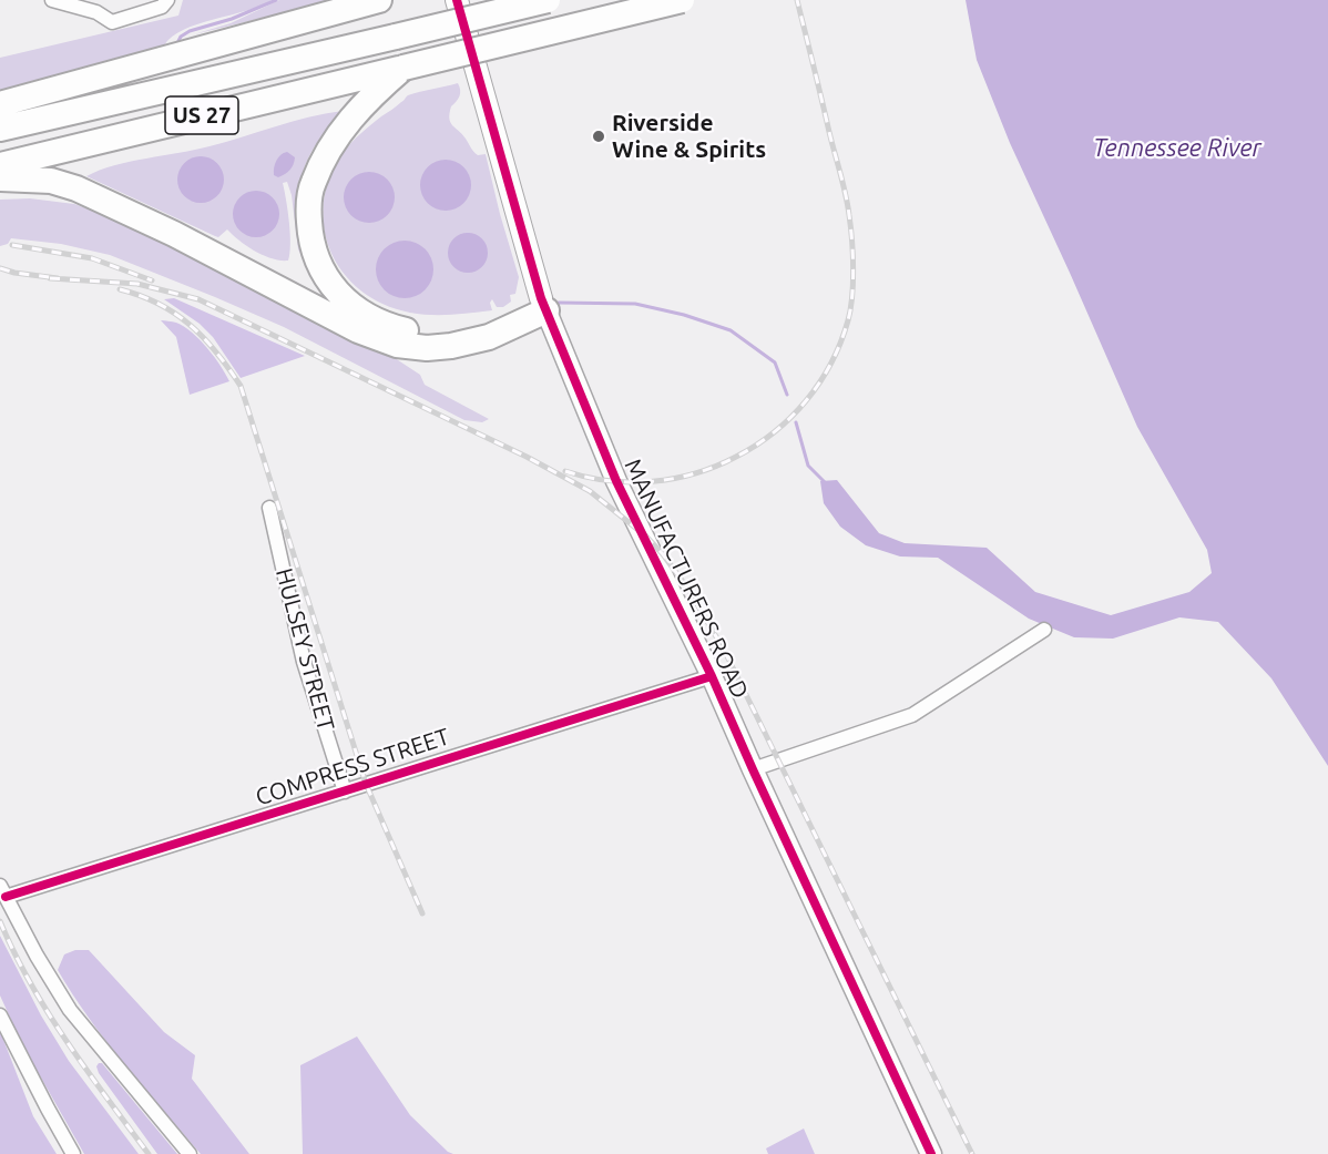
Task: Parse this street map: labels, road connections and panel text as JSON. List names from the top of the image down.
{
  "streets": {
    "highway": ["US 27"],
    "main road": ["MANUFACTURERS ROAD"],
    "street": ["HULSEY STREET", "COMPRESS STREET"]
  },
  "crossings": [
    ["MANUFACTURERS ROAD", "COMPRESS STREET"],
    ["HULSEY STREET", "COMPRESS STREET"]
  ],
  "water": ["Tennessee River"],
  "places": ["Riverside Wine & Spirits"]
}
